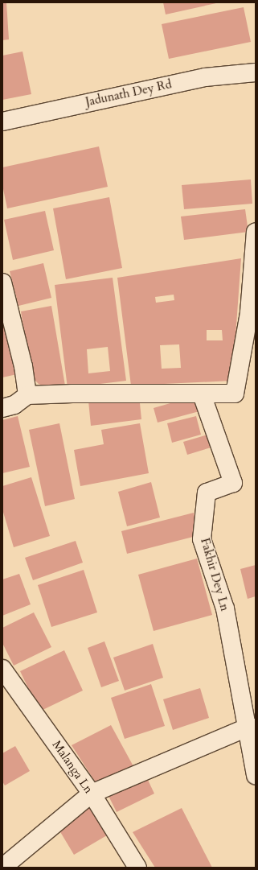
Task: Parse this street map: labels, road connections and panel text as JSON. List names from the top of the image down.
{
  "streets": {
    "street": ["Jadunath Dey Rd", "Fakhir Dey Ln", "Malanga Ln"]
  }
}
